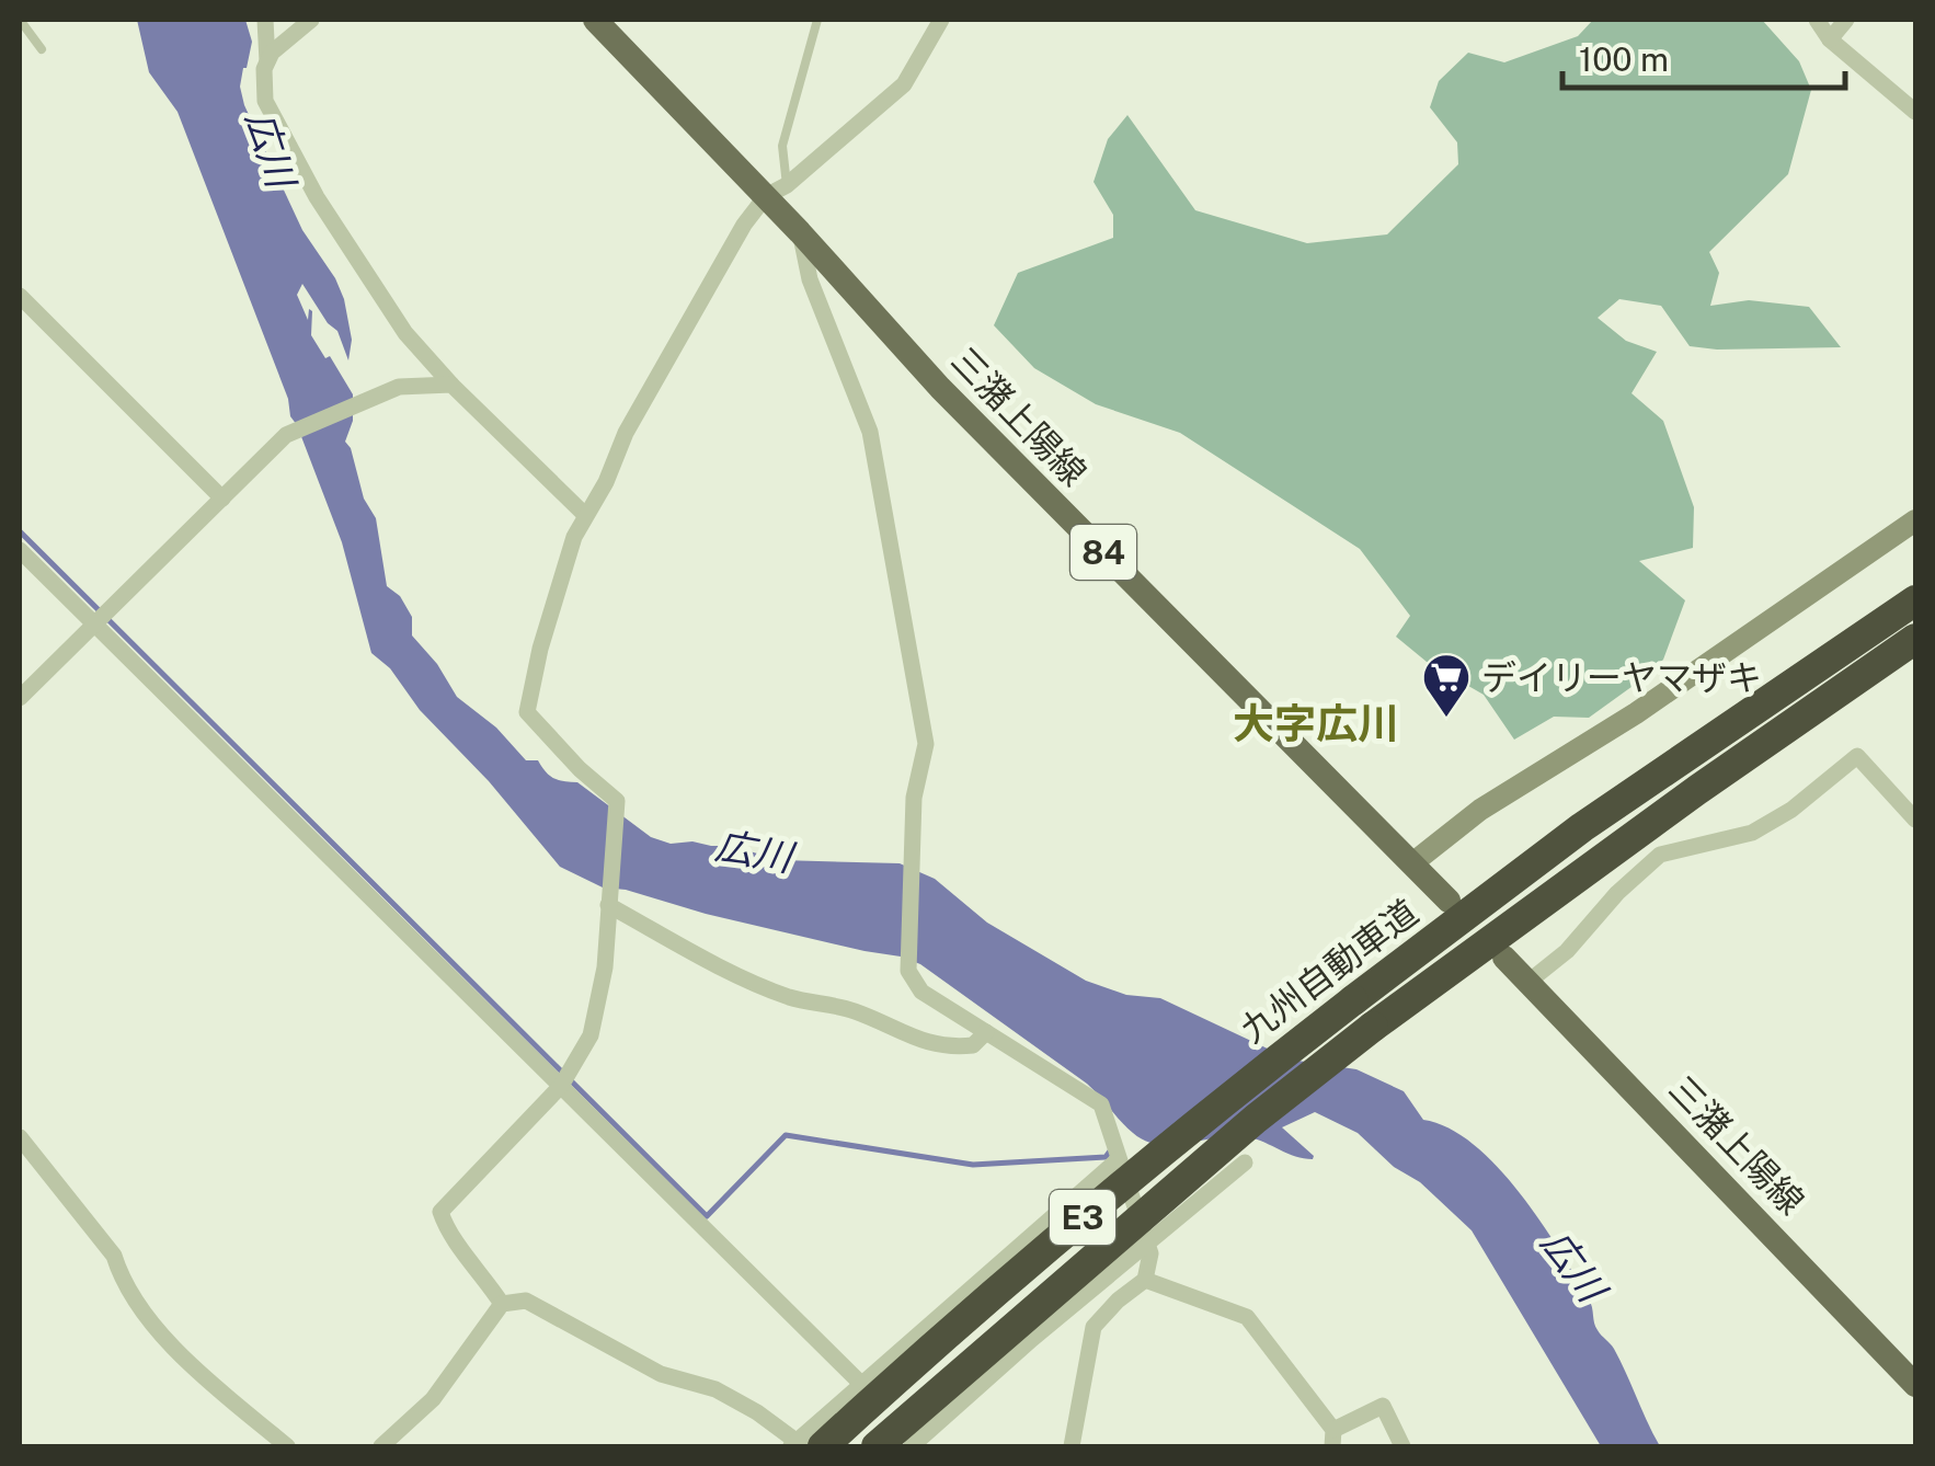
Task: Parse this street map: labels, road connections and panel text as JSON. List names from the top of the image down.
{
  "streets": {
    "highway": ["九州自動車道", "E3"],
    "main road": ["三潴上陽線", "84"]
  },
  "districts": ["大字広川"],
  "water": ["広川"],
  "places": {
    "supermarket": ["デイリーヤマザキ"]
  },
  "scale_bar": "100 m"
}
